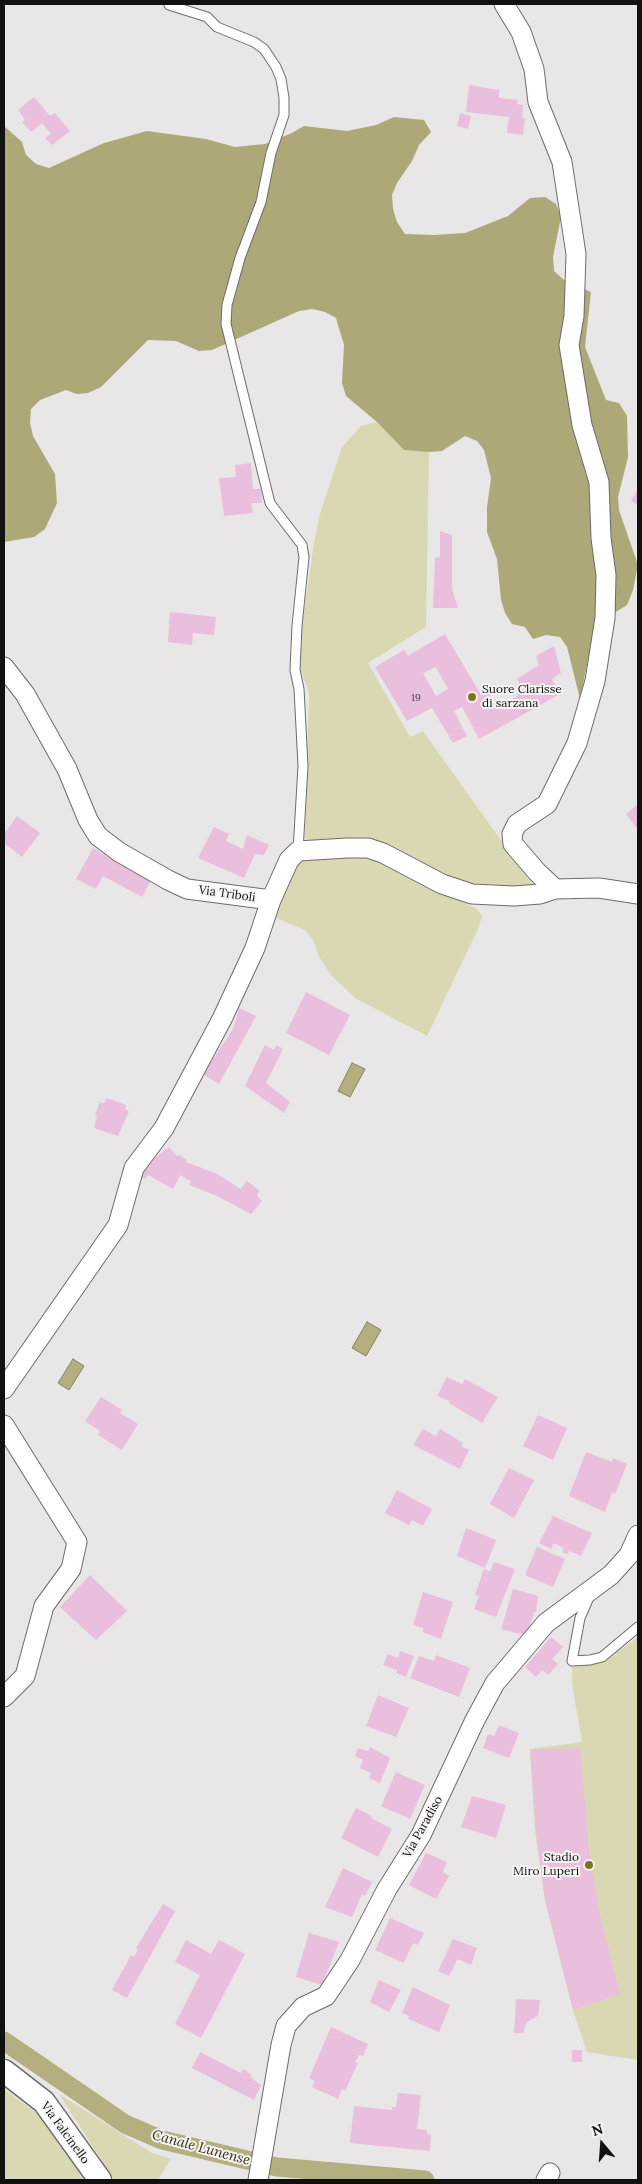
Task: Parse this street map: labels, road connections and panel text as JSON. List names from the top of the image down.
{
  "streets": {
    "street": ["Via Triboli", "Via Paradiso", "Via Falcinello"]
  },
  "water": ["Canale Lunense"],
  "places": ["Suore Clarisse di sarzana", "Stadio Miro Luperi"],
  "house_numbers": ["19"],
  "north": "top"
}
